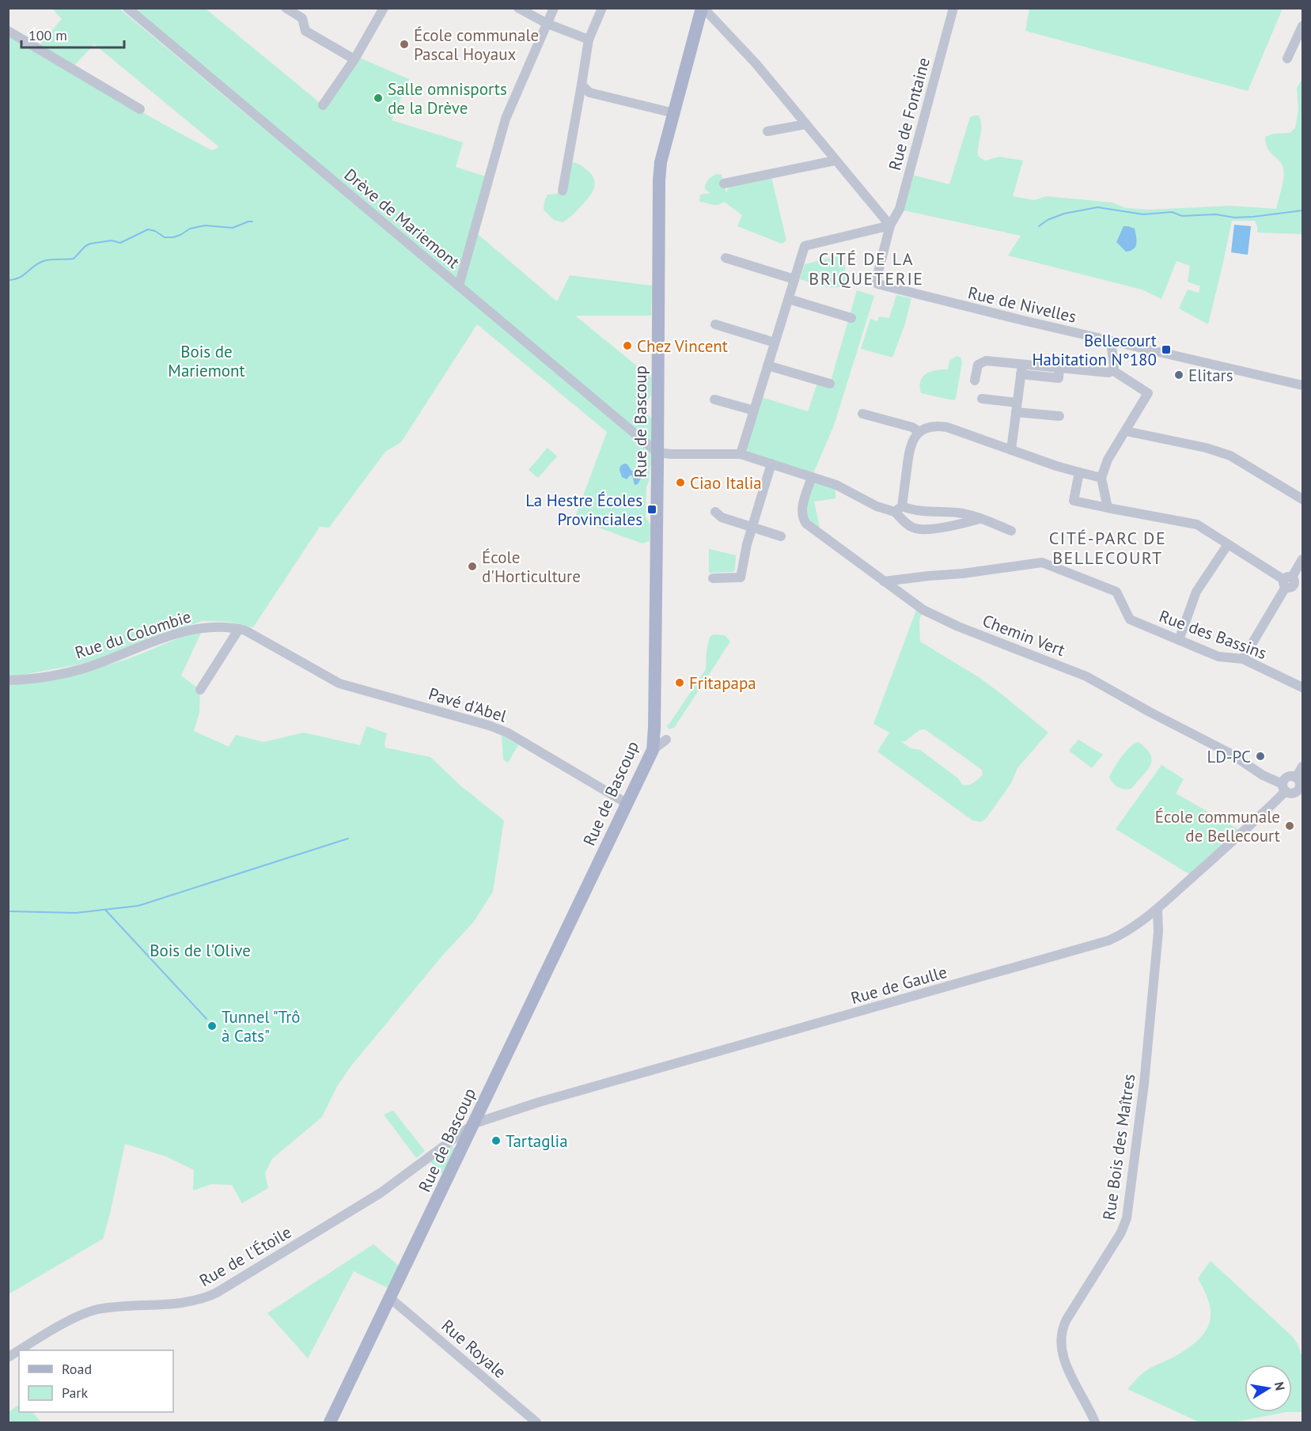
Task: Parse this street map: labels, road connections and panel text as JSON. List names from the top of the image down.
{
  "streets": {
    "main road": ["Rue de Bascoup"],
    "street": [
      "Rue de Fontaine",
      "Drève de Mariemont",
      "Rue de Nivelles",
      "Rue du Colombie",
      "Rue des Bassins",
      "Chemin Vert",
      "Pavé d'Abel",
      "Rue de Gaulle",
      "Rue Bois des Maîtres",
      "Rue de l'Étoile",
      "Rue Royale"
    ]
  },
  "crossings": [
    ["Rue de Fontaine", "Rue de Nivelles"],
    ["Drève de Mariemont", "Rue de Bascoup"],
    ["Rue de Bascoup", "Pavé d'Abel"],
    ["Rue de Bascoup", "Rue de Gaulle"],
    ["Rue de Bascoup", "Rue de l'Étoile"],
    ["Rue de Bascoup", "Rue Royale"],
    ["Rue du Colombie", "Pavé d'Abel"],
    ["Rue des Bassins", "Chemin Vert"],
    ["Chemin Vert", "Rue de Gaulle"],
    ["Rue de Gaulle", "Rue Bois des Maîtres"],
    ["Rue de Gaulle", "Rue de l'Étoile"]
  ],
  "districts": ["CITÉ DE LA BRIQUETERIE", "CITÉ-PARC DE BELLECOURT"],
  "parks": ["Bois de Mariemont", "Bois de l'Olive"],
  "places": {
    "other": [
      "École communale Pascal Hoyaux",
      "Salle omnisports de la Drève",
      "Chez Vincent",
      "Elitars",
      "Ciao Italia",
      "École d'Horticulture",
      "Fritapapa",
      "LD-PC",
      "École communale de Bellecourt",
      "Tunnel \"Trô à Cats\"",
      "Tartaglia"
    ],
    "transit": ["Bellecourt Habitation N°180", "La Hestre Écoles Provinciales"]
  },
  "legend": ["Road", "Park"],
  "scale_bar": "100 m",
  "north": "right"
}
